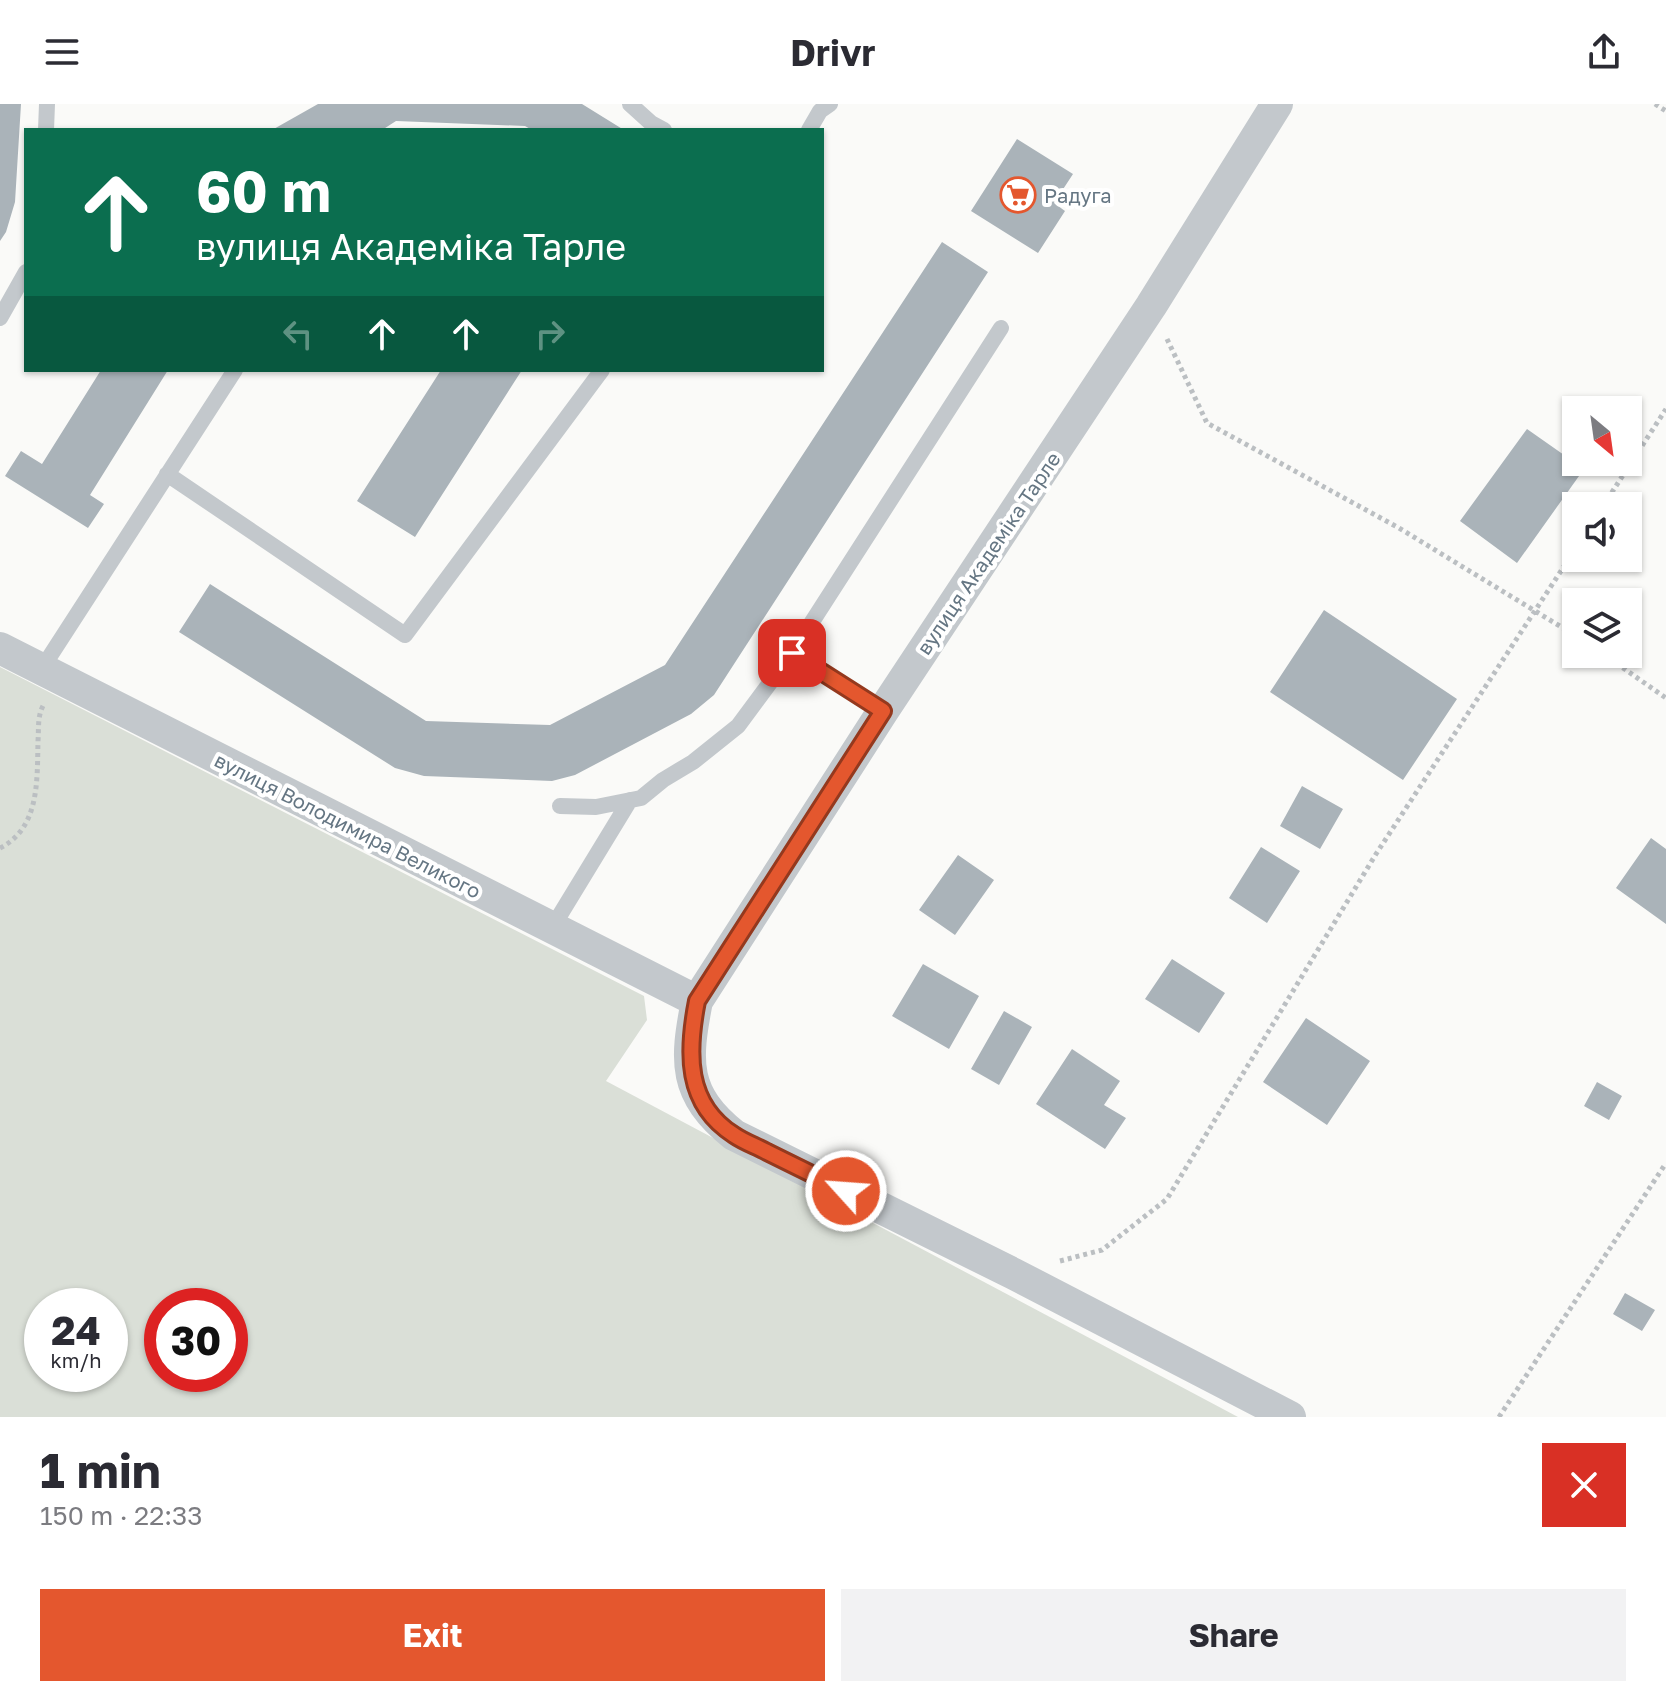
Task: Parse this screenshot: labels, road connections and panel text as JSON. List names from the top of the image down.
{
  "streets": {
    "street": ["вулиця Академіка Тарле", "вулиця Володимира Великого"]
  },
  "crossings": [
    ["вулиця Академіка Тарле", "вулиця Володимира Великого"]
  ],
  "places": {
    "supermarket": ["Радуга"]
  },
  "north": "bottom right",
  "page": {
    "header": "Drivr",
    "turn": ["60 m", "вулиця Академіка Тарле"],
    "speed": "24 km/h",
    "limit": "30",
    "heading": ["1 min", "150 m · 22:33"],
    "buttons": ["Exit", "Share"]
  }
}
